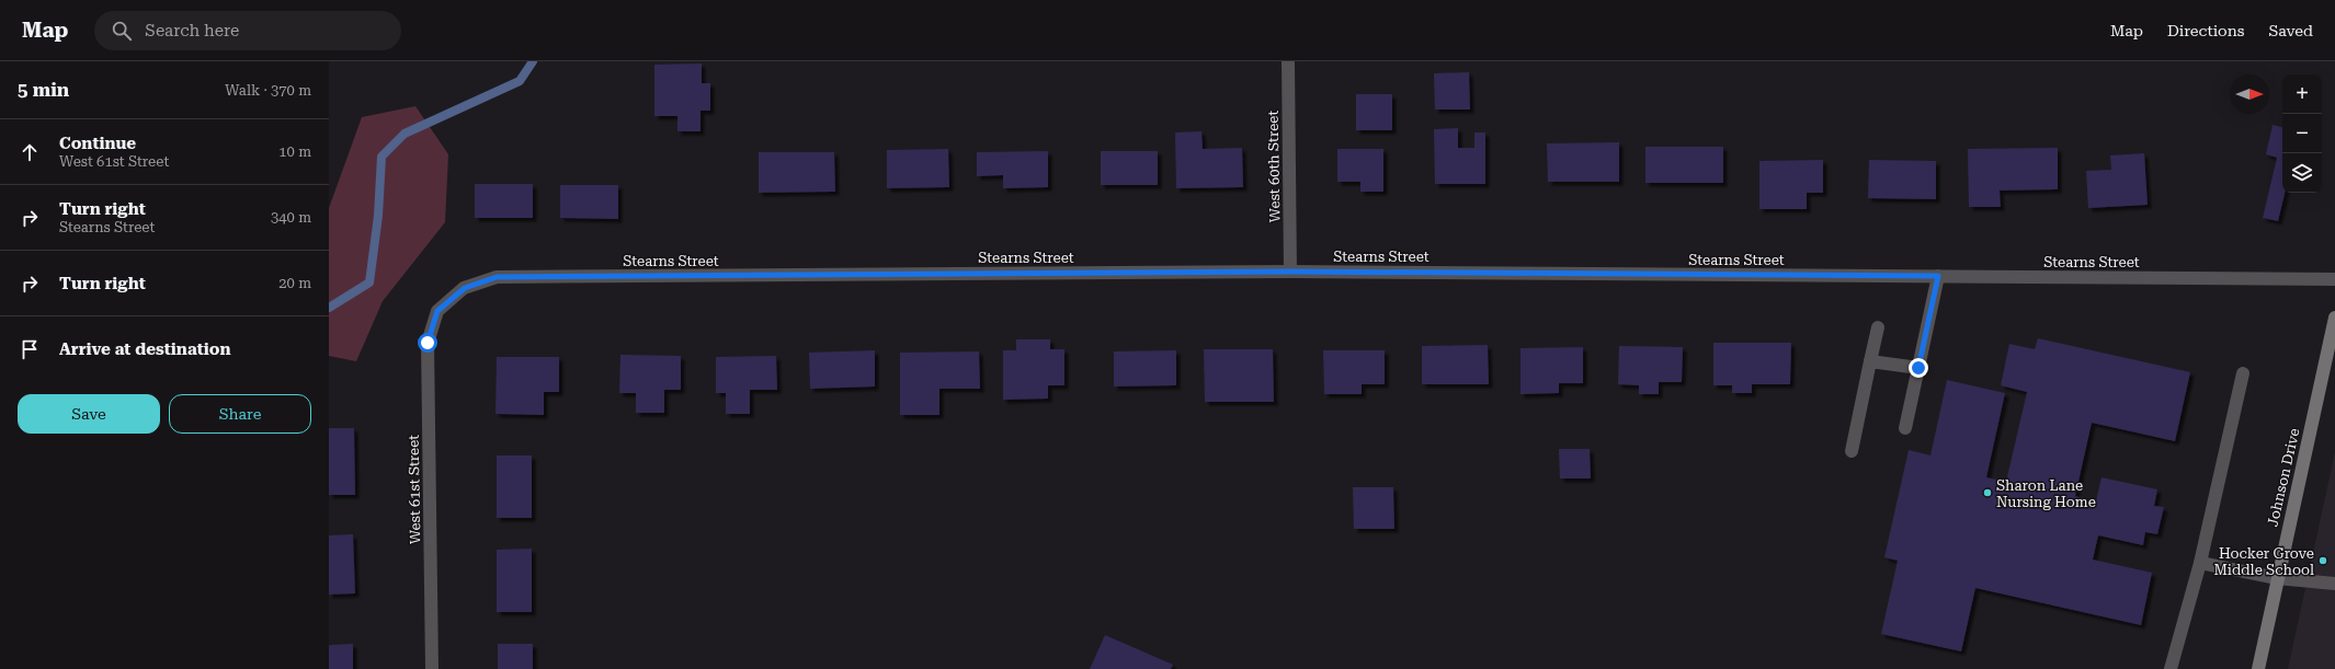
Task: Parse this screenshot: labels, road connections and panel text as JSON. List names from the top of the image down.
{
  "streets": {
    "main road": ["Johnson Drive"],
    "street": ["West 60th Street", "Stearns Street", "West 61st Street"]
  },
  "crossings": [
    ["West 60th Street", "Stearns Street"],
    ["Stearns Street", "West 61st Street"]
  ],
  "places": ["Sharon Lane Nursing Home", "Hocker Grove Middle School"],
  "north": "right",
  "page": {
    "header": "Map",
    "search": "Search here",
    "nav": ["Map", "Directions", "Saved"],
    "heading": ["5 min", "Walk · 370 m"],
    "map_buttons": ["+", "−"],
    "list": [
      ["Continue", "West 61st Street", "10 m"],
      ["Turn right", "Stearns Street", "340 m"],
      ["Turn right", "20 m"],
      "Arrive at destination"
    ],
    "buttons": ["Save", "Share"]
  }
}
